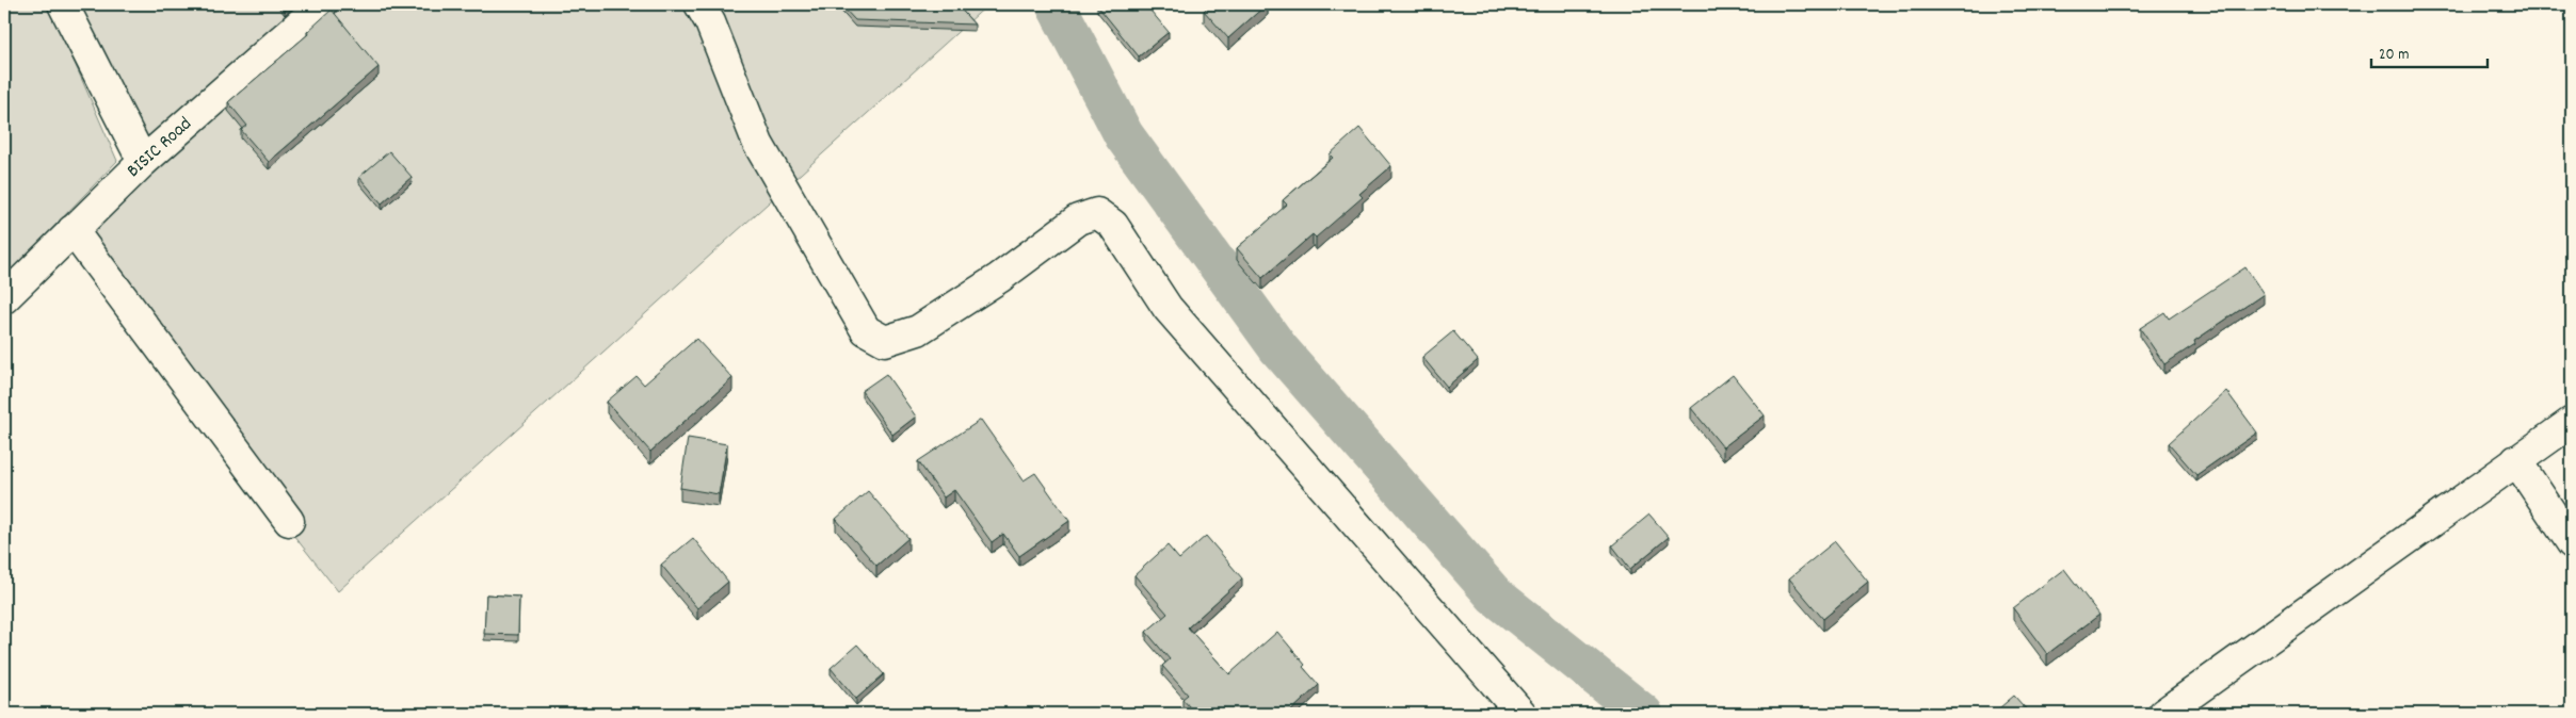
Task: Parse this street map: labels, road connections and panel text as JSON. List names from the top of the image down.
{
  "streets": {
    "street": ["BISIC Road"]
  },
  "scale_bar": "20 m"
}
